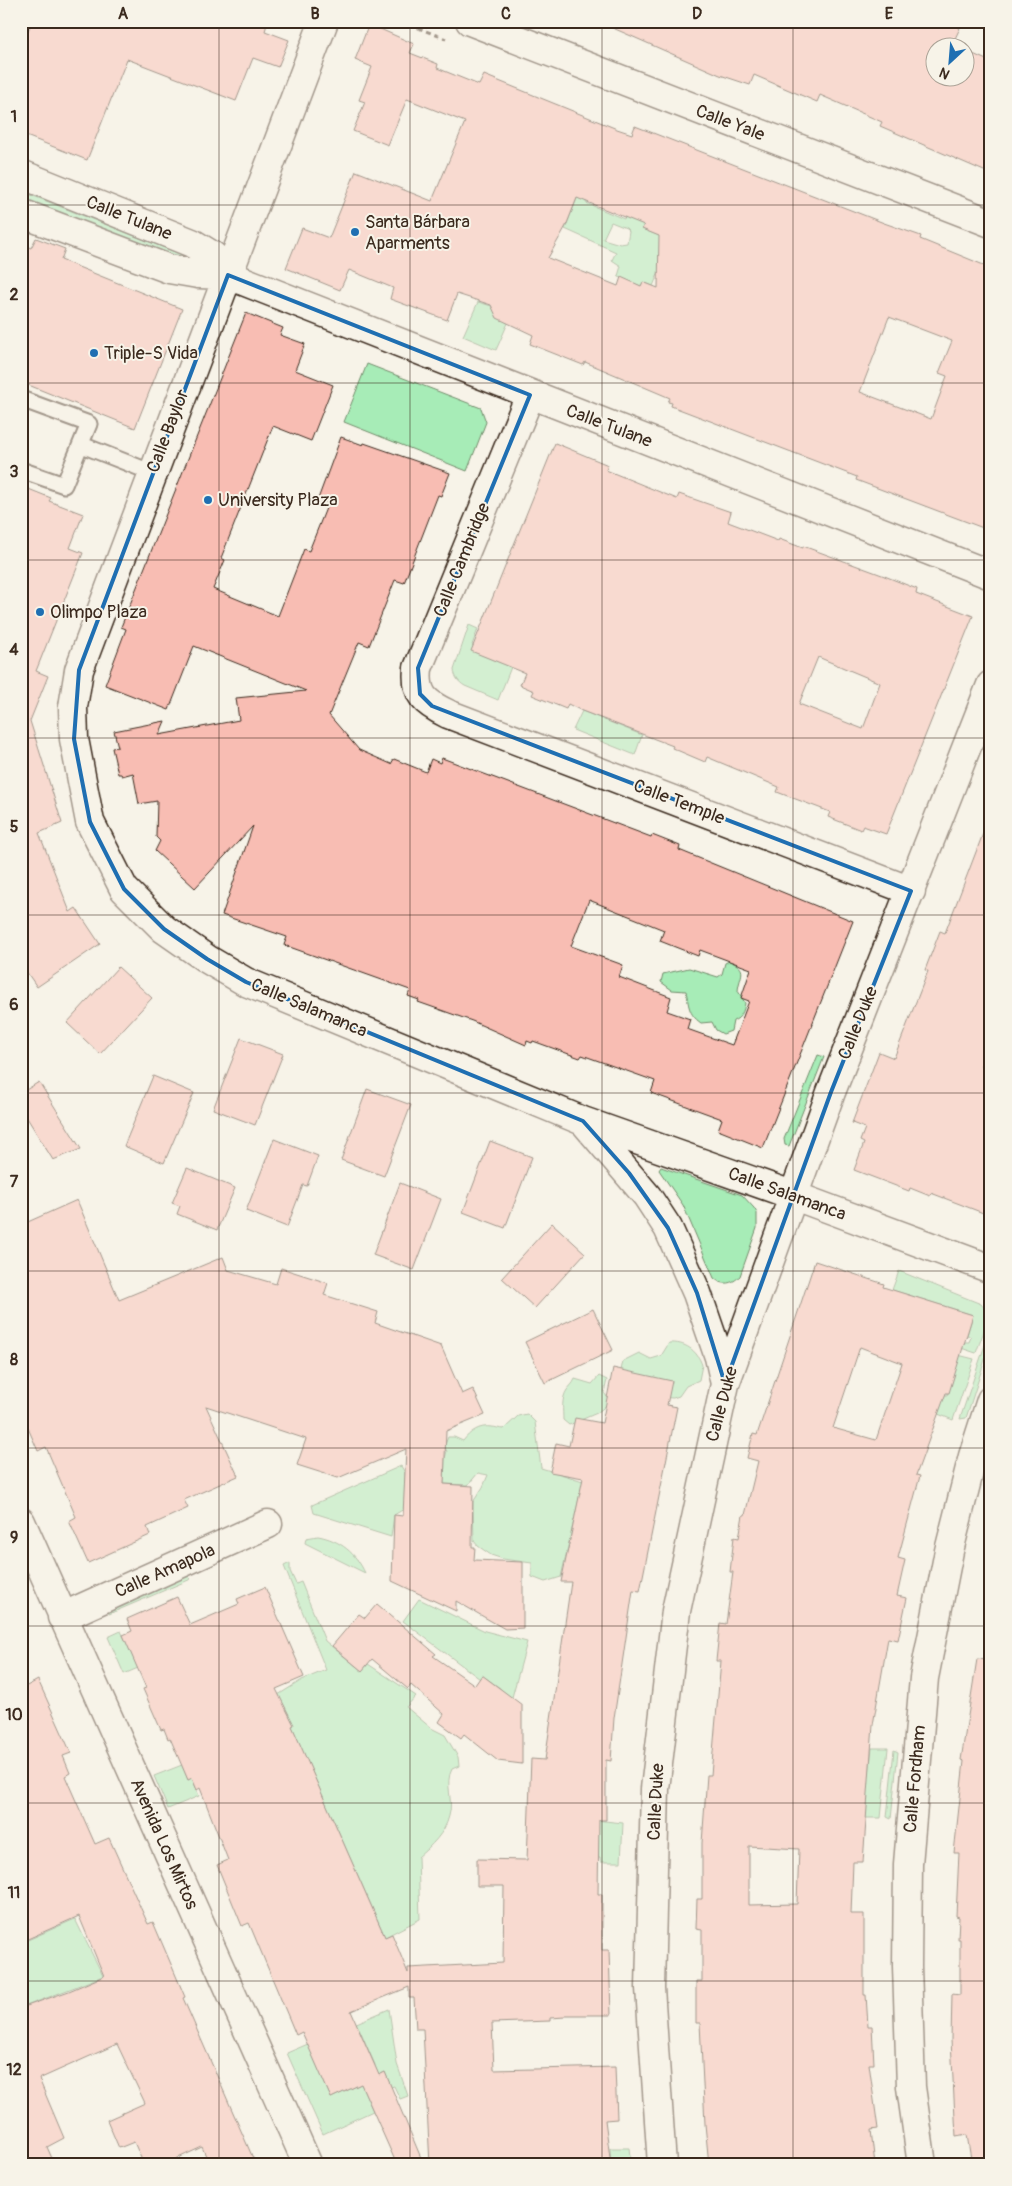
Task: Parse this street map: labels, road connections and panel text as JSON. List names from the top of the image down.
{
  "streets": {
    "street": [
      "Calle Yale",
      "Calle Tulane",
      "Calle Baylor",
      "Calle Cambridge",
      "Calle Temple",
      "Calle Salamanca",
      "Calle Duke",
      "Calle Amapola",
      "Calle Fordham",
      "Avenida Los Mirtos"
    ]
  },
  "crossings": [
    ["Calle Tulane", "Calle Baylor"],
    ["Calle Tulane", "Calle Cambridge"],
    ["Calle Baylor", "Calle Salamanca"],
    ["Calle Cambridge", "Calle Temple"],
    ["Calle Temple", "Calle Duke"],
    ["Calle Salamanca", "Calle Duke"],
    ["Calle Amapola", "Avenida Los Mirtos"]
  ],
  "places": [
    "Santa Bárbara Aparments",
    "Triple-S Vida",
    "University Plaza",
    "Olimpo Plaza"
  ],
  "north": "bottom left",
  "grid": {
    "columns": [
      "A",
      "B",
      "C",
      "D",
      "E"
    ],
    "rows": [
      "1",
      "2",
      "3",
      "4",
      "5",
      "6",
      "7",
      "8",
      "9",
      "10",
      "11",
      "12"
    ]
  }
}
